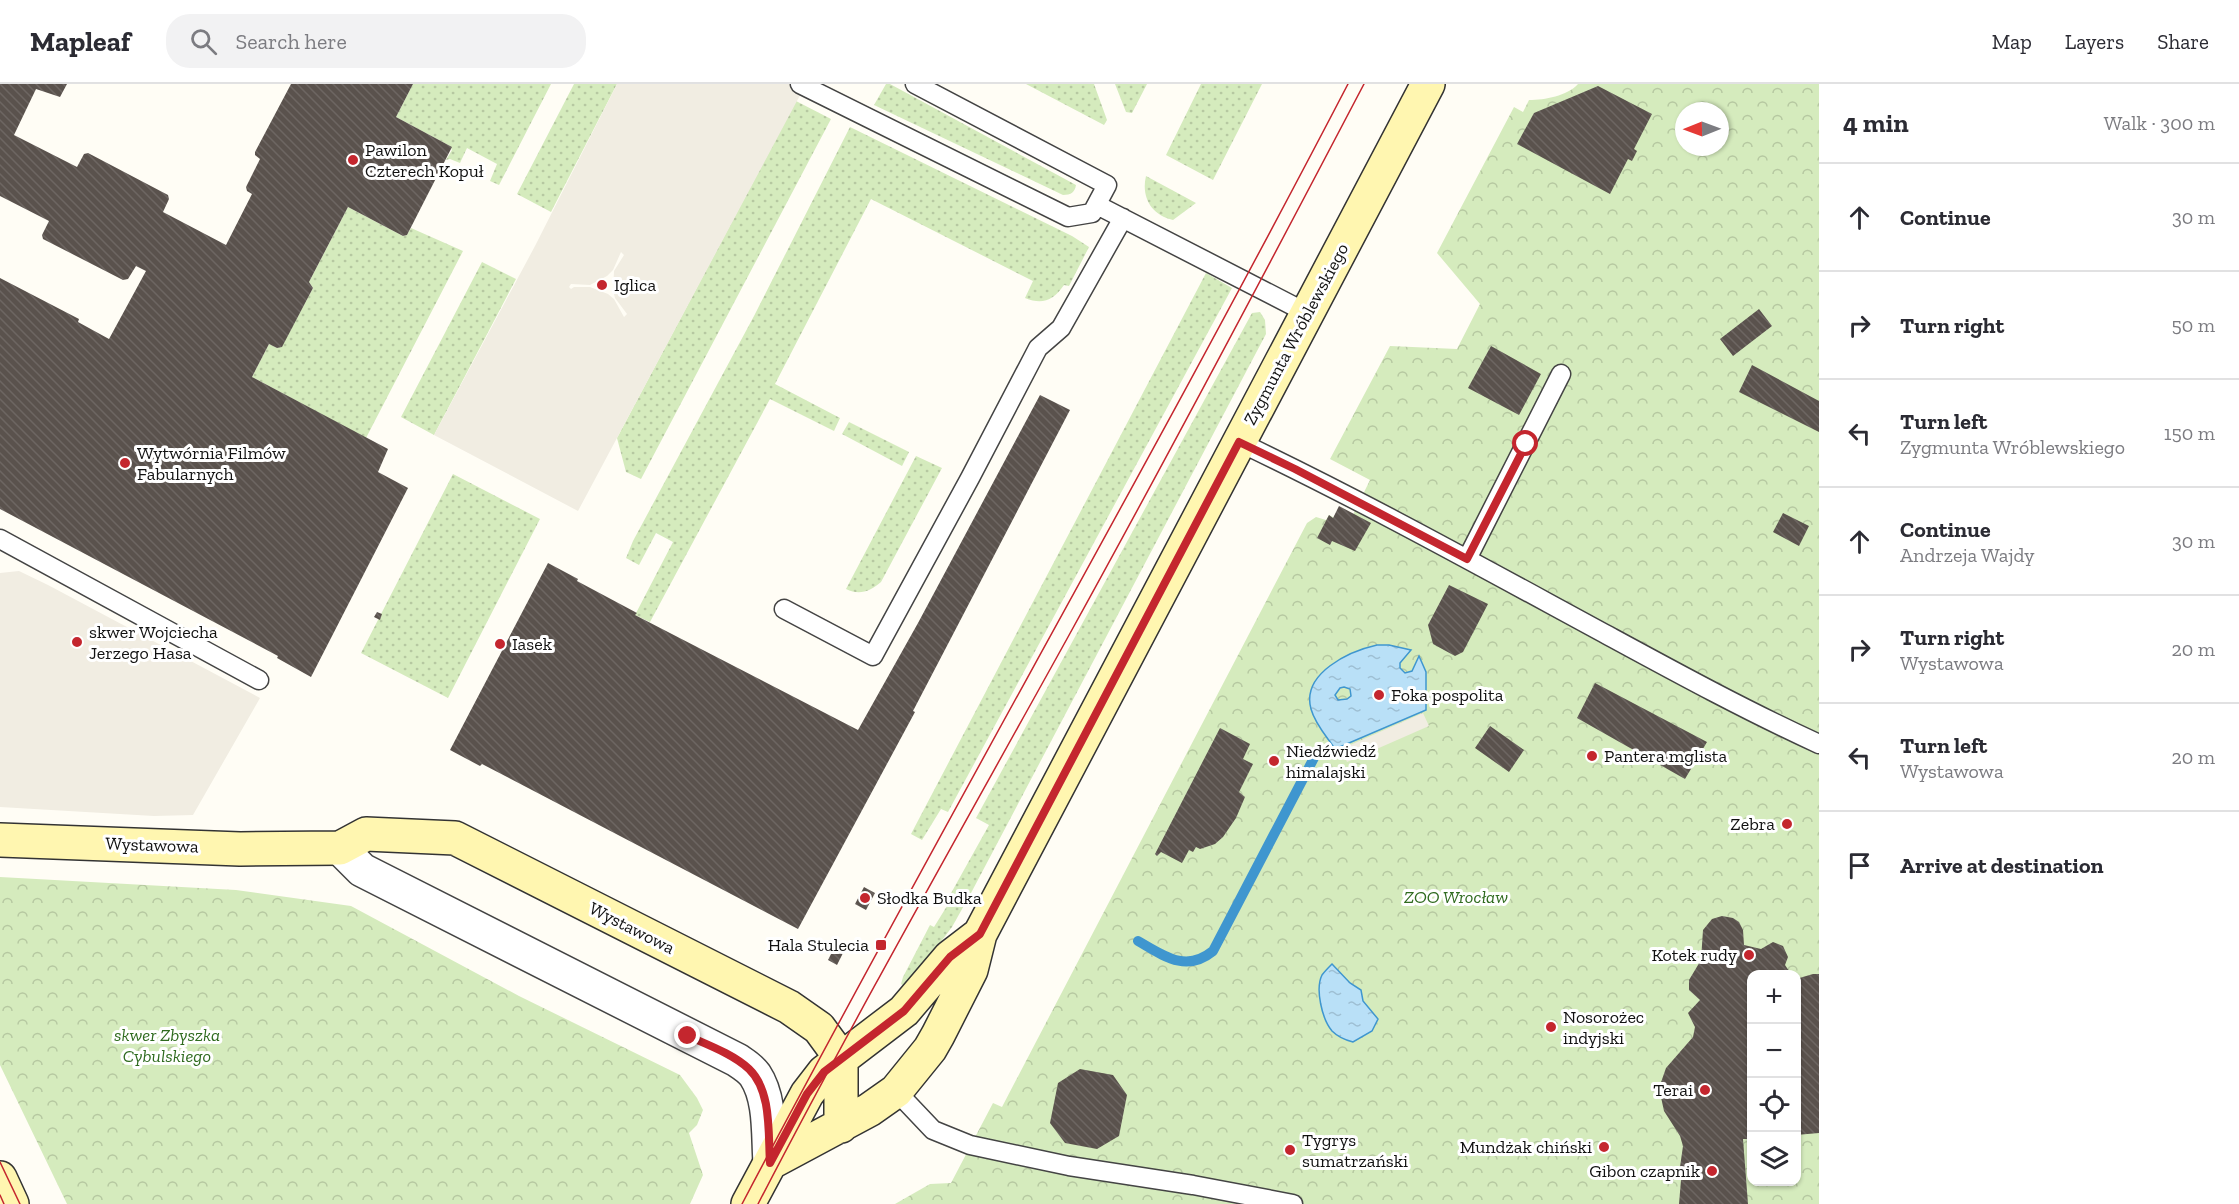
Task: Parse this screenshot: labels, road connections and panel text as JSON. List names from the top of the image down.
{
  "streets": {
    "main road": ["Zygmunta Wróblewskiego", "Wystawowa"]
  },
  "crossings": [
    ["Zygmunta Wróblewskiego", "Wystawowa"]
  ],
  "parks": ["ZOO Wrocław", "skwer Zbyszka Cybulskiego"],
  "places": {
    "other": [
      "Pawilon Czterech Kopuł",
      "Iglica",
      "Wytwórnia Filmów Fabularnych",
      "skwer Wojciecha Jerzego Hasa",
      "Iasek",
      "Foka pospolita",
      "Pantera mglista",
      "Niedźwiedź himalajski",
      "Zebra",
      "Słodka Budka",
      "Kotek rudy",
      "Nosorożec indyjski",
      "Terai",
      "Mundżak chiński",
      "Tygrys sumatrzański",
      "Gibon czapnik"
    ],
    "transit": ["Hala Stulecia"]
  },
  "north": "left",
  "page": {
    "header": "Mapleaf",
    "search": "Search here",
    "nav": ["Map", "Layers", "Share"],
    "heading": ["4 min", "Walk · 300 m"],
    "list": [
      ["Continue", "30 m"],
      ["Turn right", "50 m"],
      ["Turn left", "Zygmunta Wróblewskiego", "150 m"],
      ["Continue", "Andrzeja Wajdy", "30 m"],
      ["Turn right", "Wystawowa", "20 m"],
      ["Turn left", "Wystawowa", "20 m"],
      "Arrive at destination"
    ],
    "map_buttons": ["+", "−"]
  }
}
